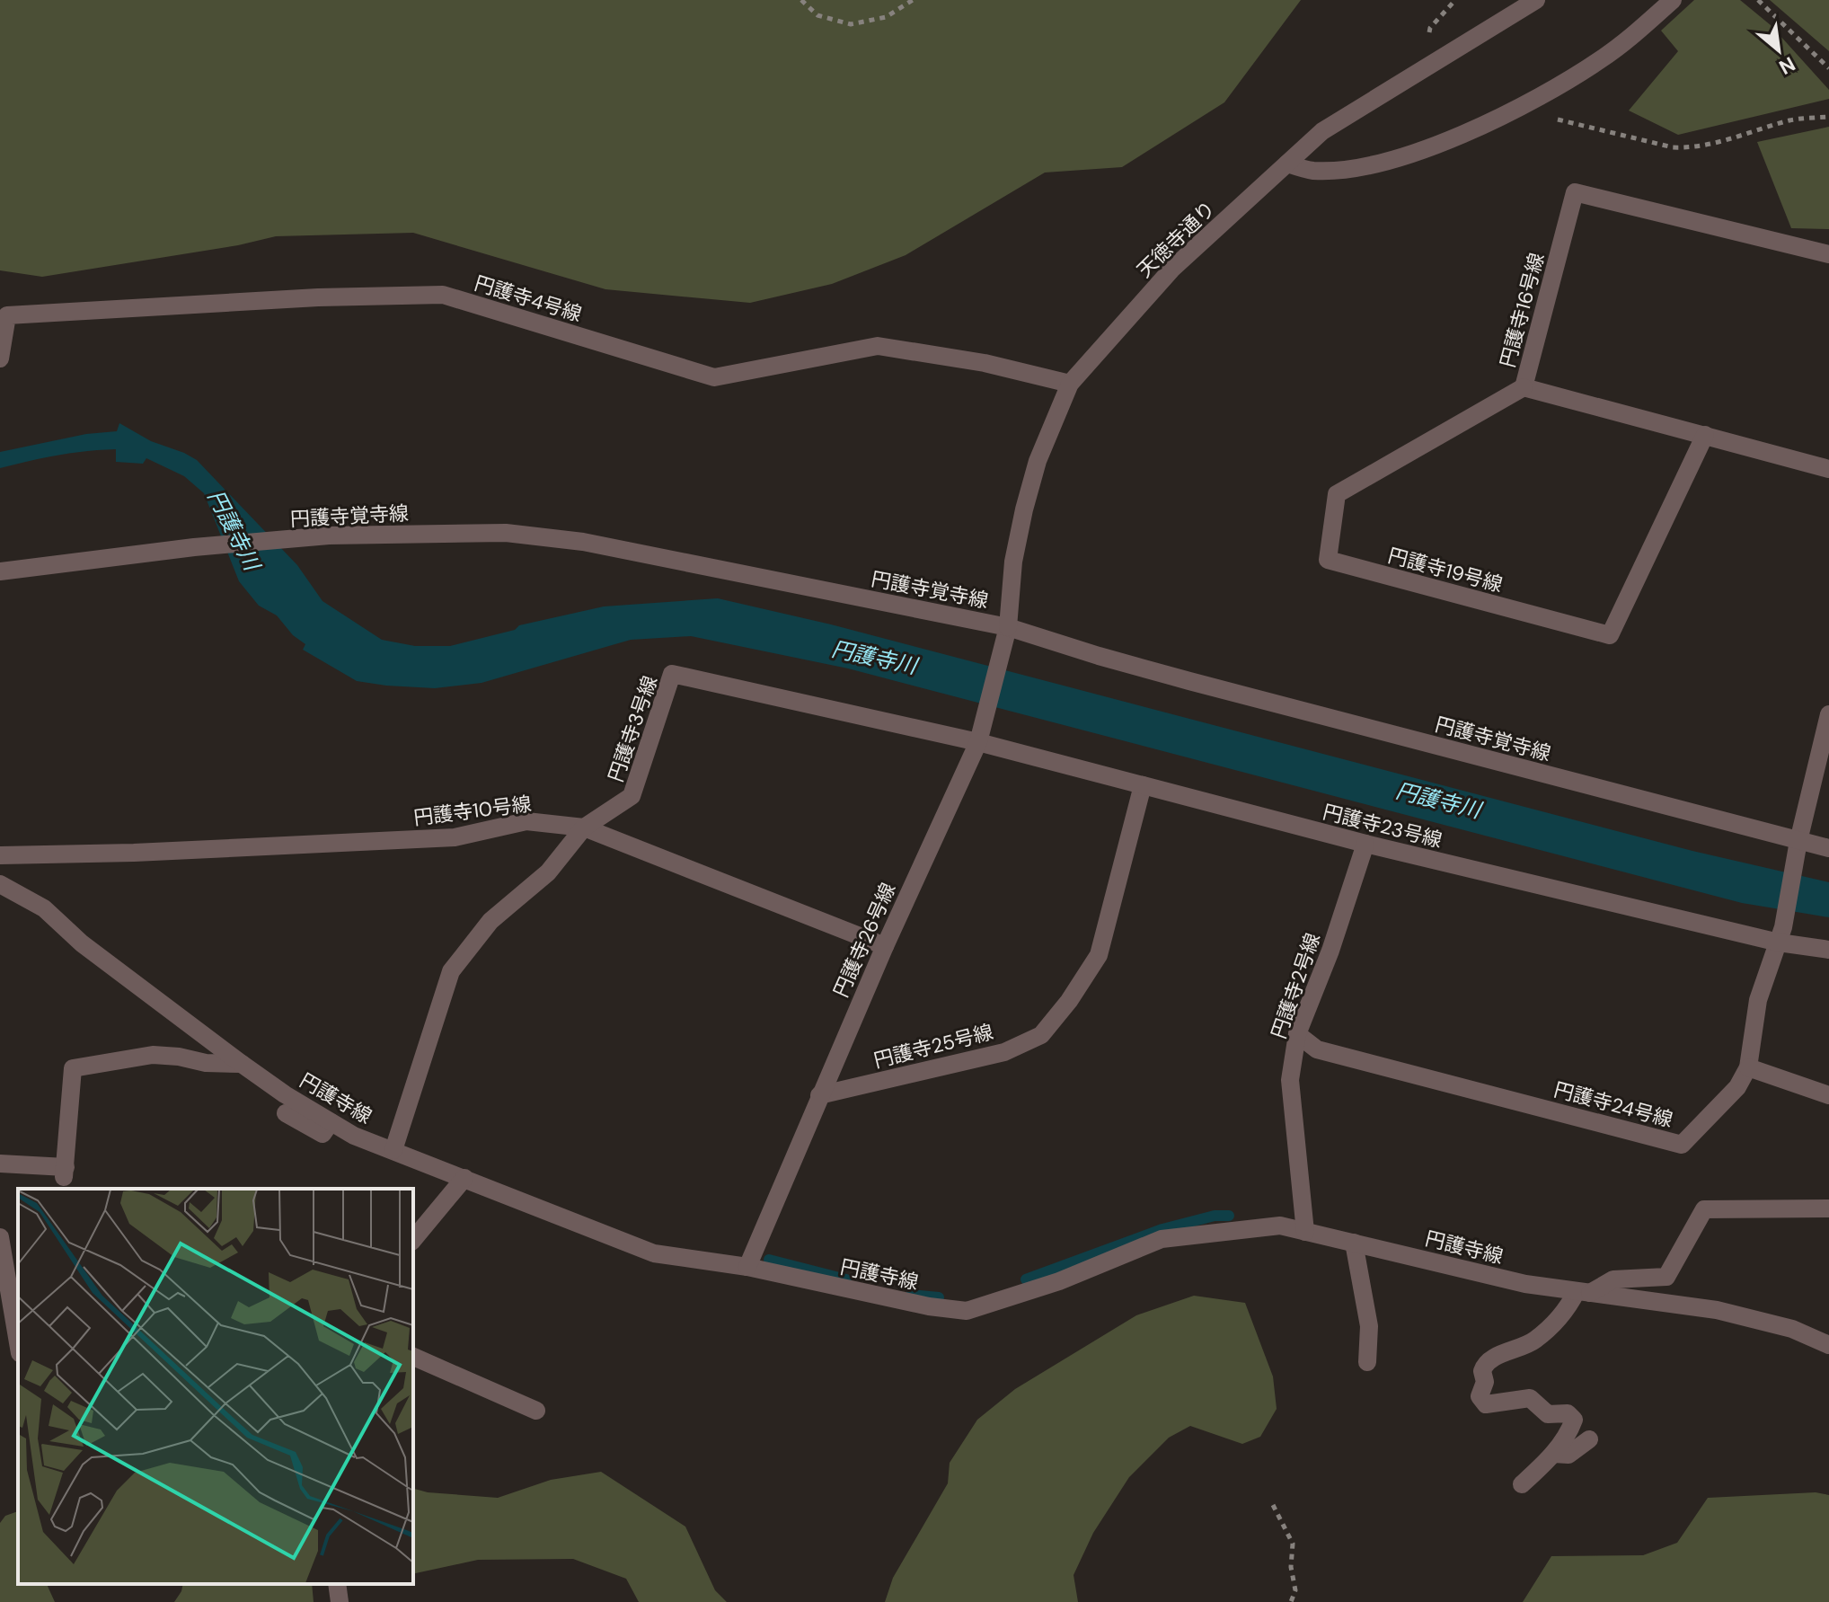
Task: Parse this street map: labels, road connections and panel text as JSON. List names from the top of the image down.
{
  "streets": {
    "street": [
      "天徳寺通り",
      "円護寺4号線",
      "円護寺16号線",
      "円護寺覚寺線",
      "円護寺19号線",
      "円護寺3号線",
      "円護寺10号線",
      "円護寺23号線",
      "円護寺26号線",
      "円護寺2号線",
      "円護寺25号線",
      "円護寺線",
      "円護寺24号線"
    ]
  },
  "crossings": [
    ["天徳寺通り", "円護寺4号線"],
    ["天徳寺通り", "円護寺覚寺線"],
    ["天徳寺通り", "円護寺26号線"],
    ["円護寺16号線", "円護寺19号線"],
    ["円護寺覚寺線", "円護寺26号線"],
    ["円護寺覚寺線", "円護寺24号線"],
    ["円護寺3号線", "円護寺10号線"],
    ["円護寺3号線", "円護寺23号線"],
    ["円護寺3号線", "円護寺26号線"],
    ["円護寺3号線", "円護寺線"],
    ["円護寺10号線", "円護寺26号線"],
    ["円護寺23号線", "円護寺26号線"],
    ["円護寺23号線", "円護寺2号線"],
    ["円護寺23号線", "円護寺25号線"],
    ["円護寺23号線", "円護寺24号線"],
    ["円護寺26号線", "円護寺25号線"],
    ["円護寺26号線", "円護寺線"],
    ["円護寺2号線", "円護寺線"],
    ["円護寺2号線", "円護寺24号線"]
  ],
  "water": ["円護寺川"],
  "north": "bottom right"
}
